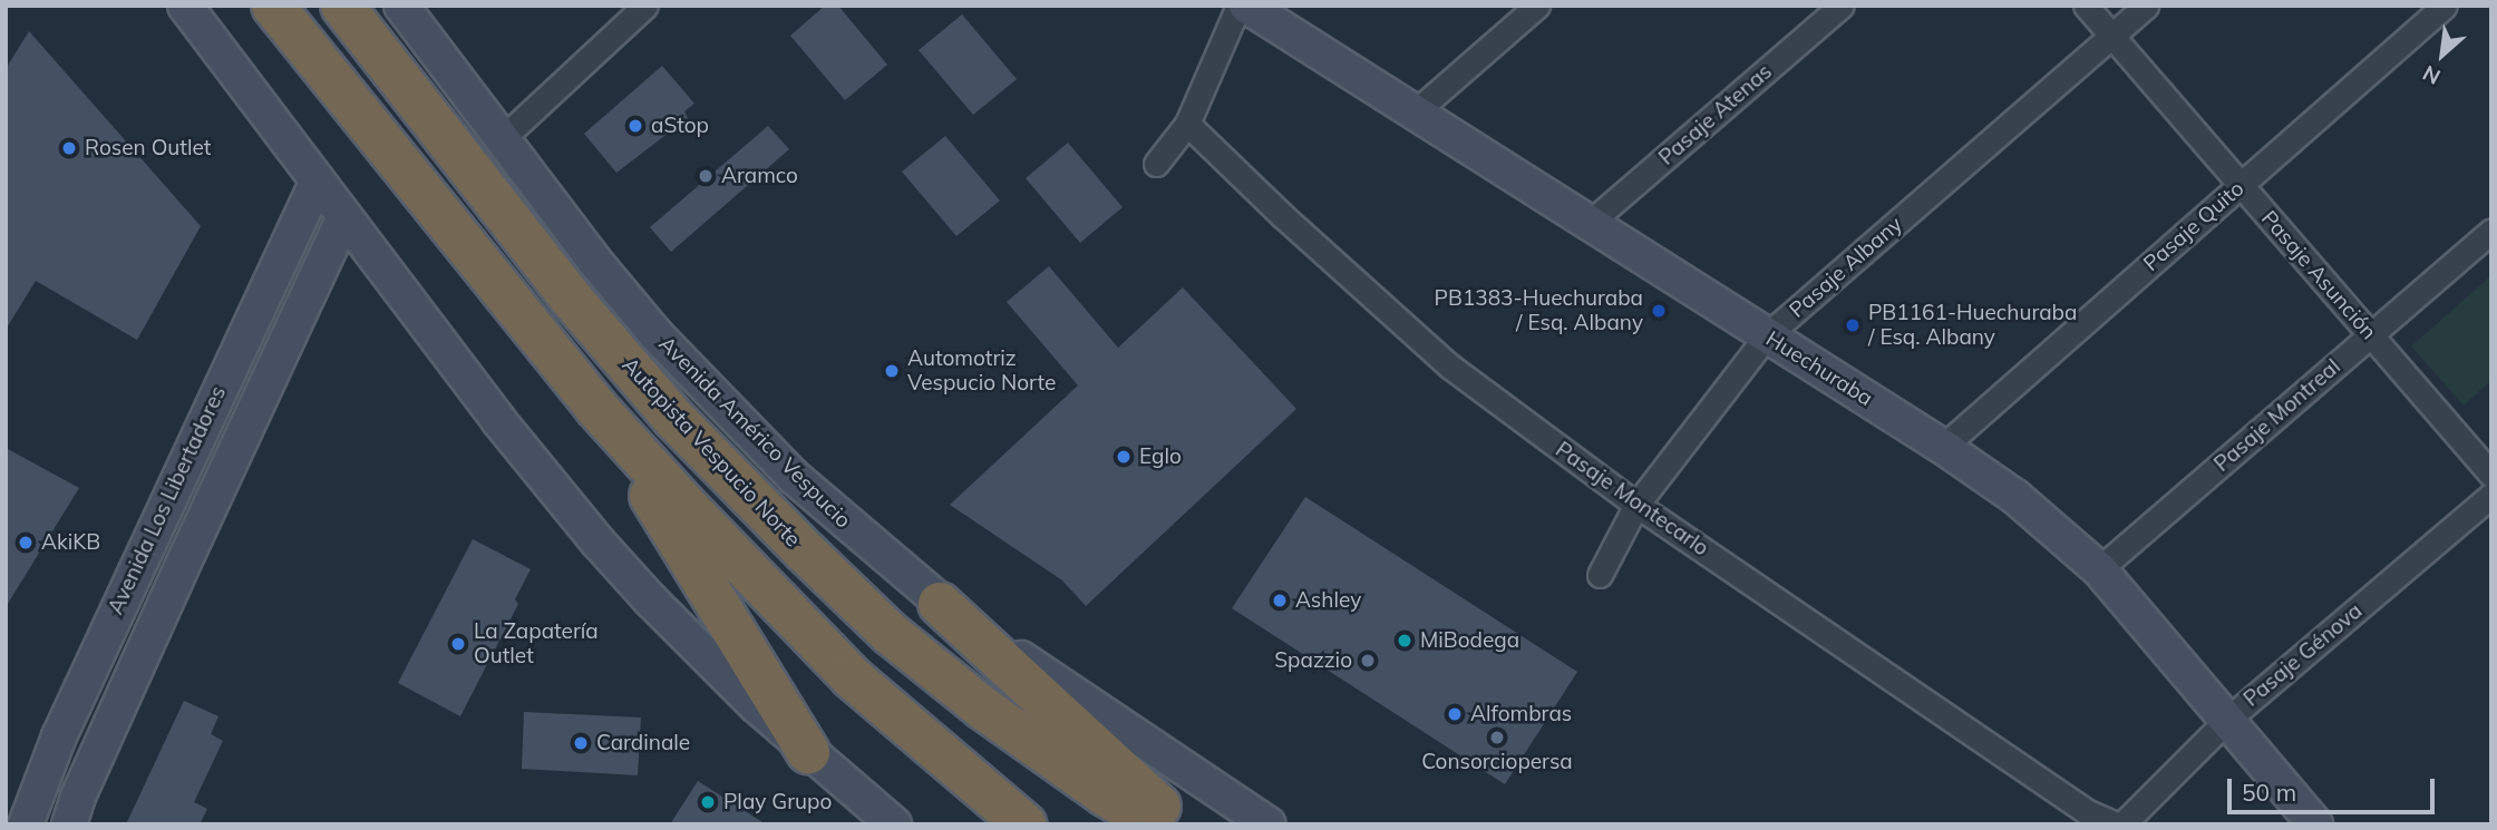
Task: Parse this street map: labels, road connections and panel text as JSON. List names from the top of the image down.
{
  "streets": {
    "highway": ["Autopista Vespucio Norte"],
    "street": [
      "Pasaje Atenas",
      "Pasaje Quito",
      "Pasaje Albany",
      "Pasaje Asunción",
      "Huechuraba",
      "Pasaje Montreal",
      "Avenida Américo Vespucio",
      "Pasaje Montecarlo",
      "Avenida Los Libertadores",
      "Pasaje Génova"
    ]
  },
  "crossings": [
    ["Pasaje Atenas", "Huechuraba"],
    ["Pasaje Quito", "Pasaje Asunción"],
    ["Pasaje Quito", "Huechuraba"],
    ["Pasaje Albany", "Pasaje Asunción"],
    ["Pasaje Albany", "Huechuraba"],
    ["Pasaje Albany", "Pasaje Montecarlo"],
    ["Pasaje Asunción", "Pasaje Montreal"],
    ["Huechuraba", "Pasaje Montreal"],
    ["Huechuraba", "Pasaje Génova"]
  ],
  "places": [
    "aStop",
    "Rosen Outlet",
    "Aramco",
    "PB1383-Huechuraba / Esq. Albany",
    "PB1161-Huechuraba / Esq. Albany",
    "Automotriz Vespucio Norte",
    "Eglo",
    "AkiKB",
    "Ashley",
    "MiBodega",
    "La Zapatería Outlet",
    "Spazzio",
    "Alfombras",
    "Consorciopersa",
    "Cardinale",
    "Play Grupo"
  ],
  "scale_bar": "50 m",
  "north": "bottom left"
}
